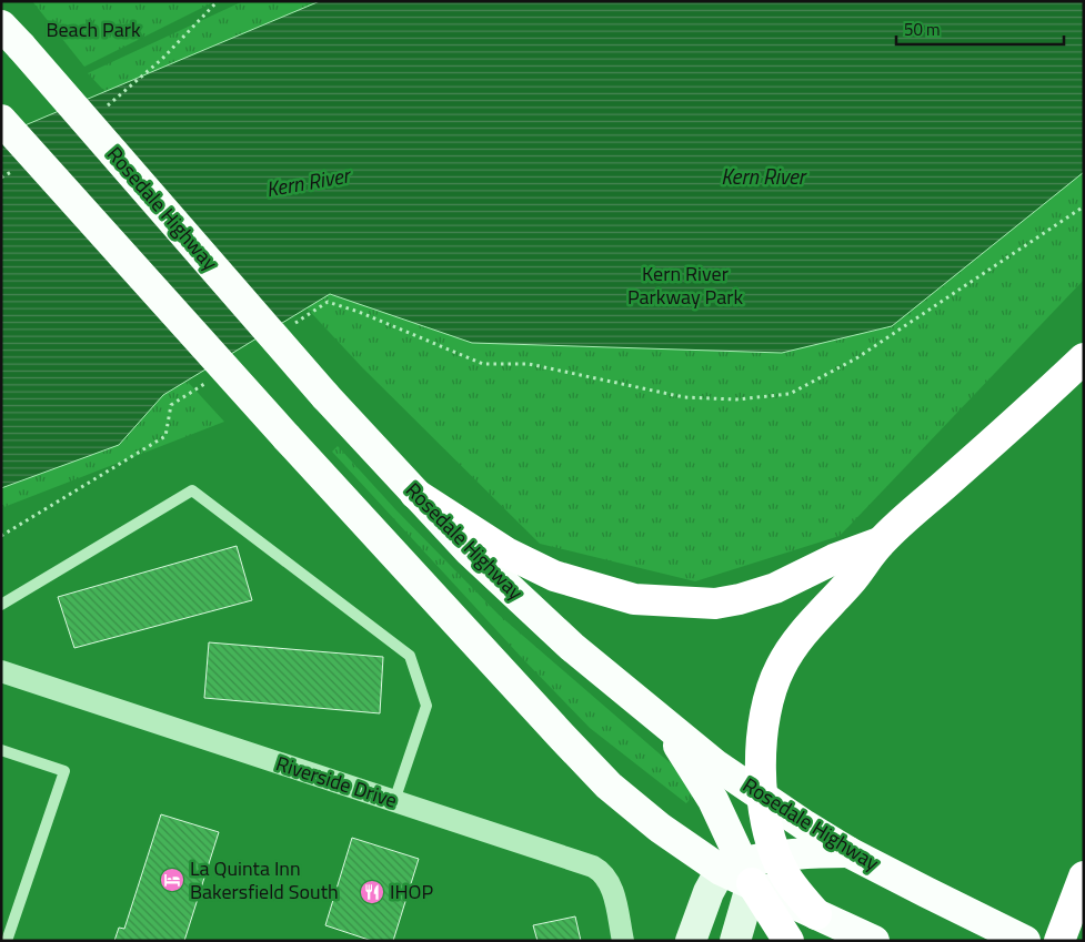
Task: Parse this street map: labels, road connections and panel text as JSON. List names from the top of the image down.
{
  "streets": {
    "main road": ["Rosedale Highway"],
    "street": ["Riverside Drive"]
  },
  "water": ["Kern River"],
  "parks": ["Beach Park", "Kern River Parkway Park"],
  "places": {
    "hotel": ["La Quinta Inn Bakersfield South"],
    "restaurant": ["IHOP"]
  },
  "scale_bar": "50 m"
}
